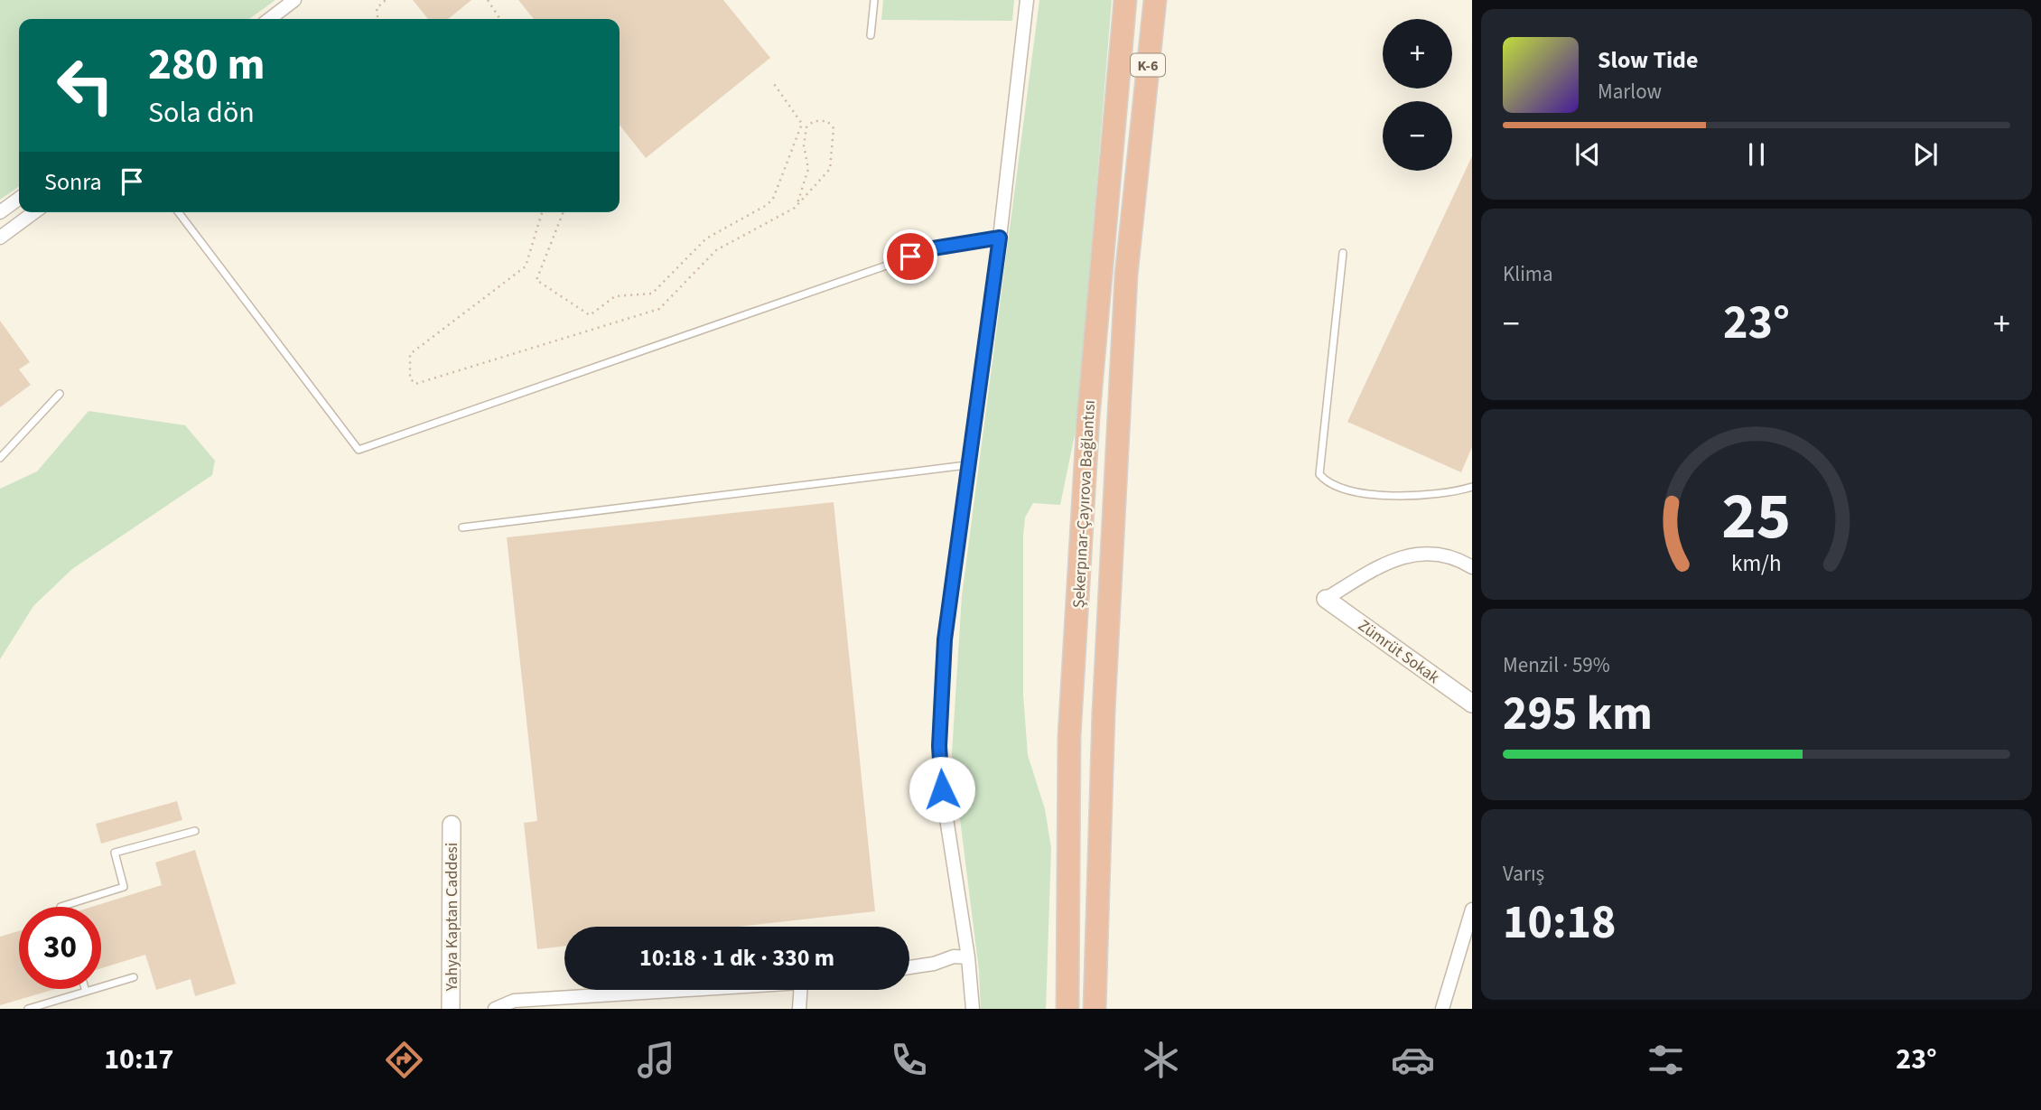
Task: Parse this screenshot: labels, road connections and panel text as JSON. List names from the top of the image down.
{
  "streets": {
    "highway": ["K-6", "Şekerpınar-Çayırova Bağlantısı"],
    "street": ["Zümrüt Sokak", "Yahya Kaptan Caddesi"]
  },
  "crossings": [
    ["K-6", "Şekerpınar-Çayırova Bağlantısı"]
  ],
  "page": {
    "map_buttons": ["+", "−"],
    "turn": ["280 m", "Sola dön"],
    "song": ["Slow Tide", "Marlow"],
    "then": "Sonra",
    "tile": [
      "Klima",
      ["Menzil · 59%", "295 km"],
      ["Varış", "10:18"]
    ],
    "heat": ["−", "23°", "+"],
    "limit": "30",
    "trip": "10:18 · 1 dk · 330 m",
    "tabs": ["10:17", "23°"],
    "gauge": ["25", "km/h"]
  }
}
